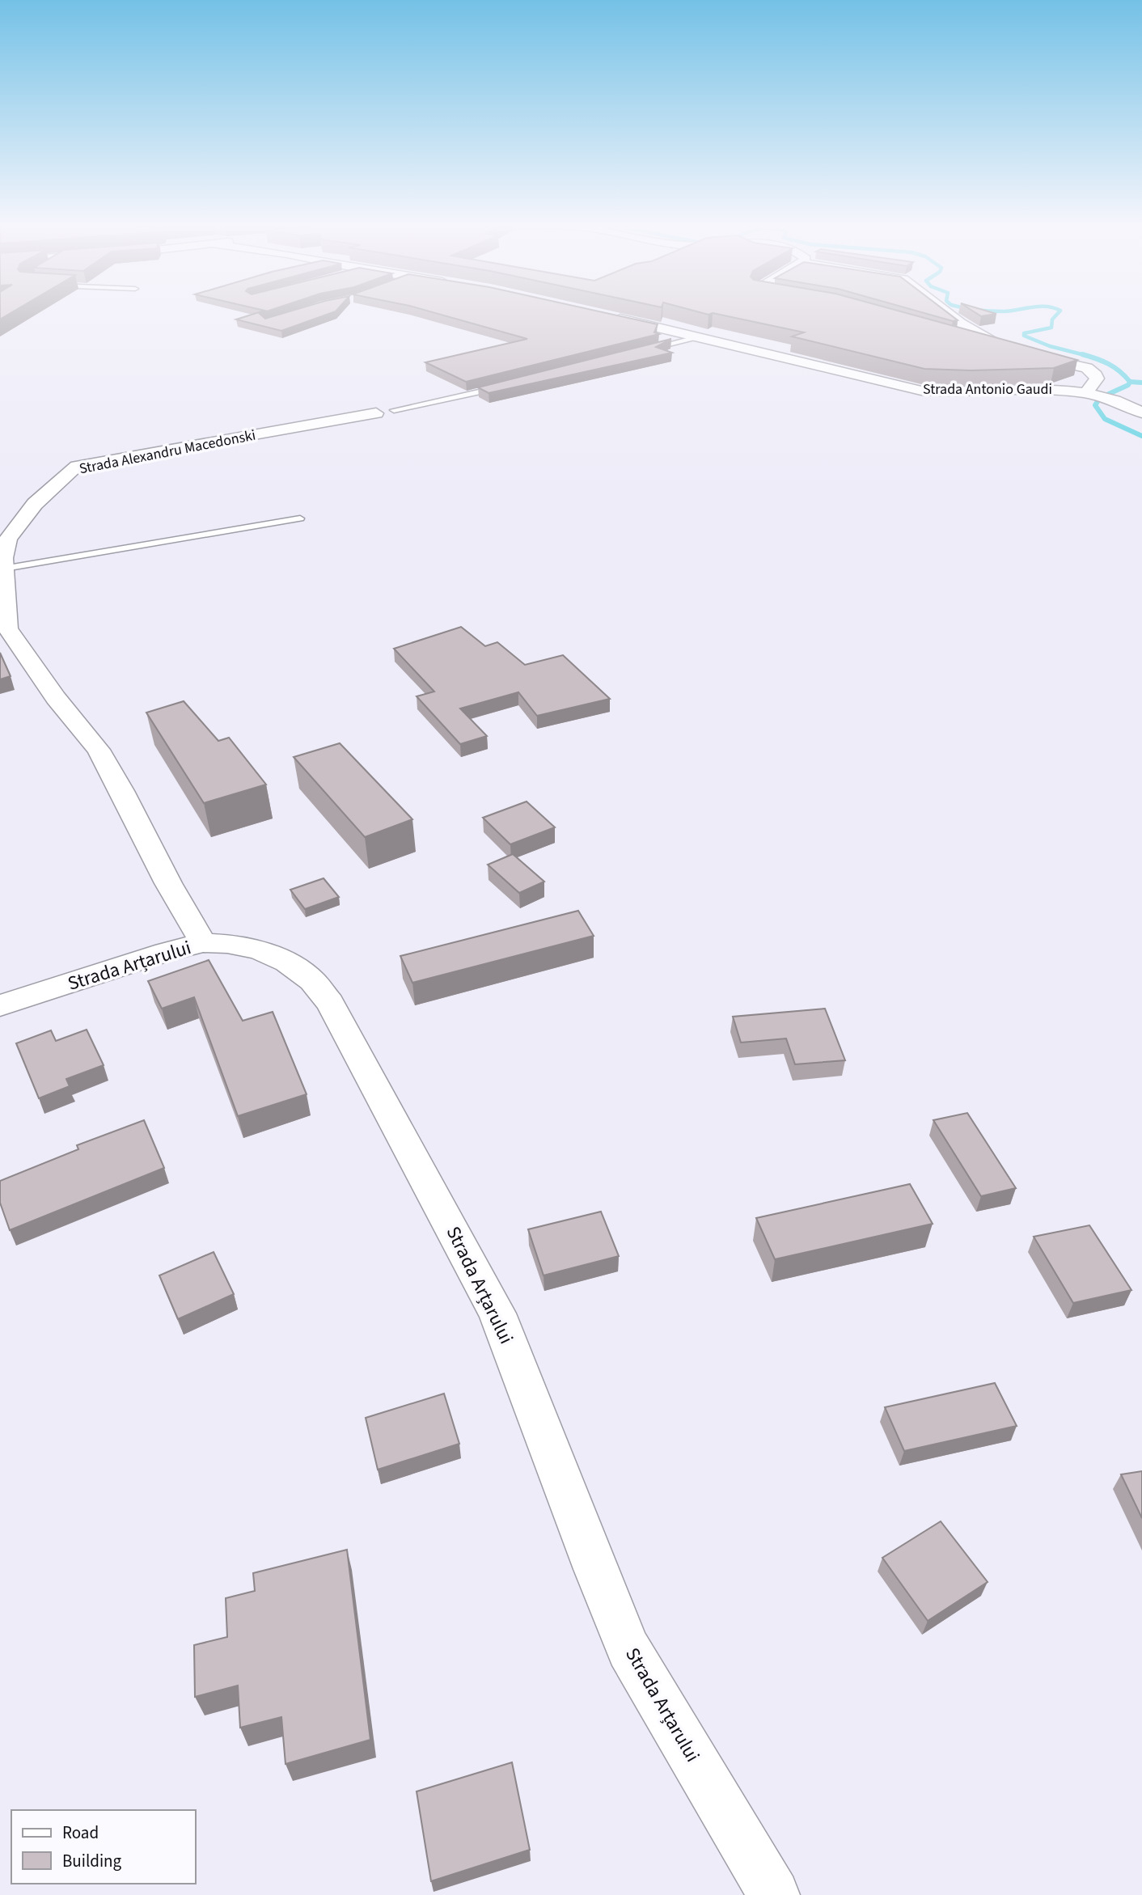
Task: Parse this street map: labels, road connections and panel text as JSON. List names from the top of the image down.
{
  "streets": {
    "street": ["Strada Antonio Gaudi", "Strada Alexandru Macedonski", "Strada Arțarului"]
  },
  "crossings": [
    ["Strada Alexandru Macedonski", "Strada Arțarului"]
  ],
  "legend": ["Road", "Building"]
}
